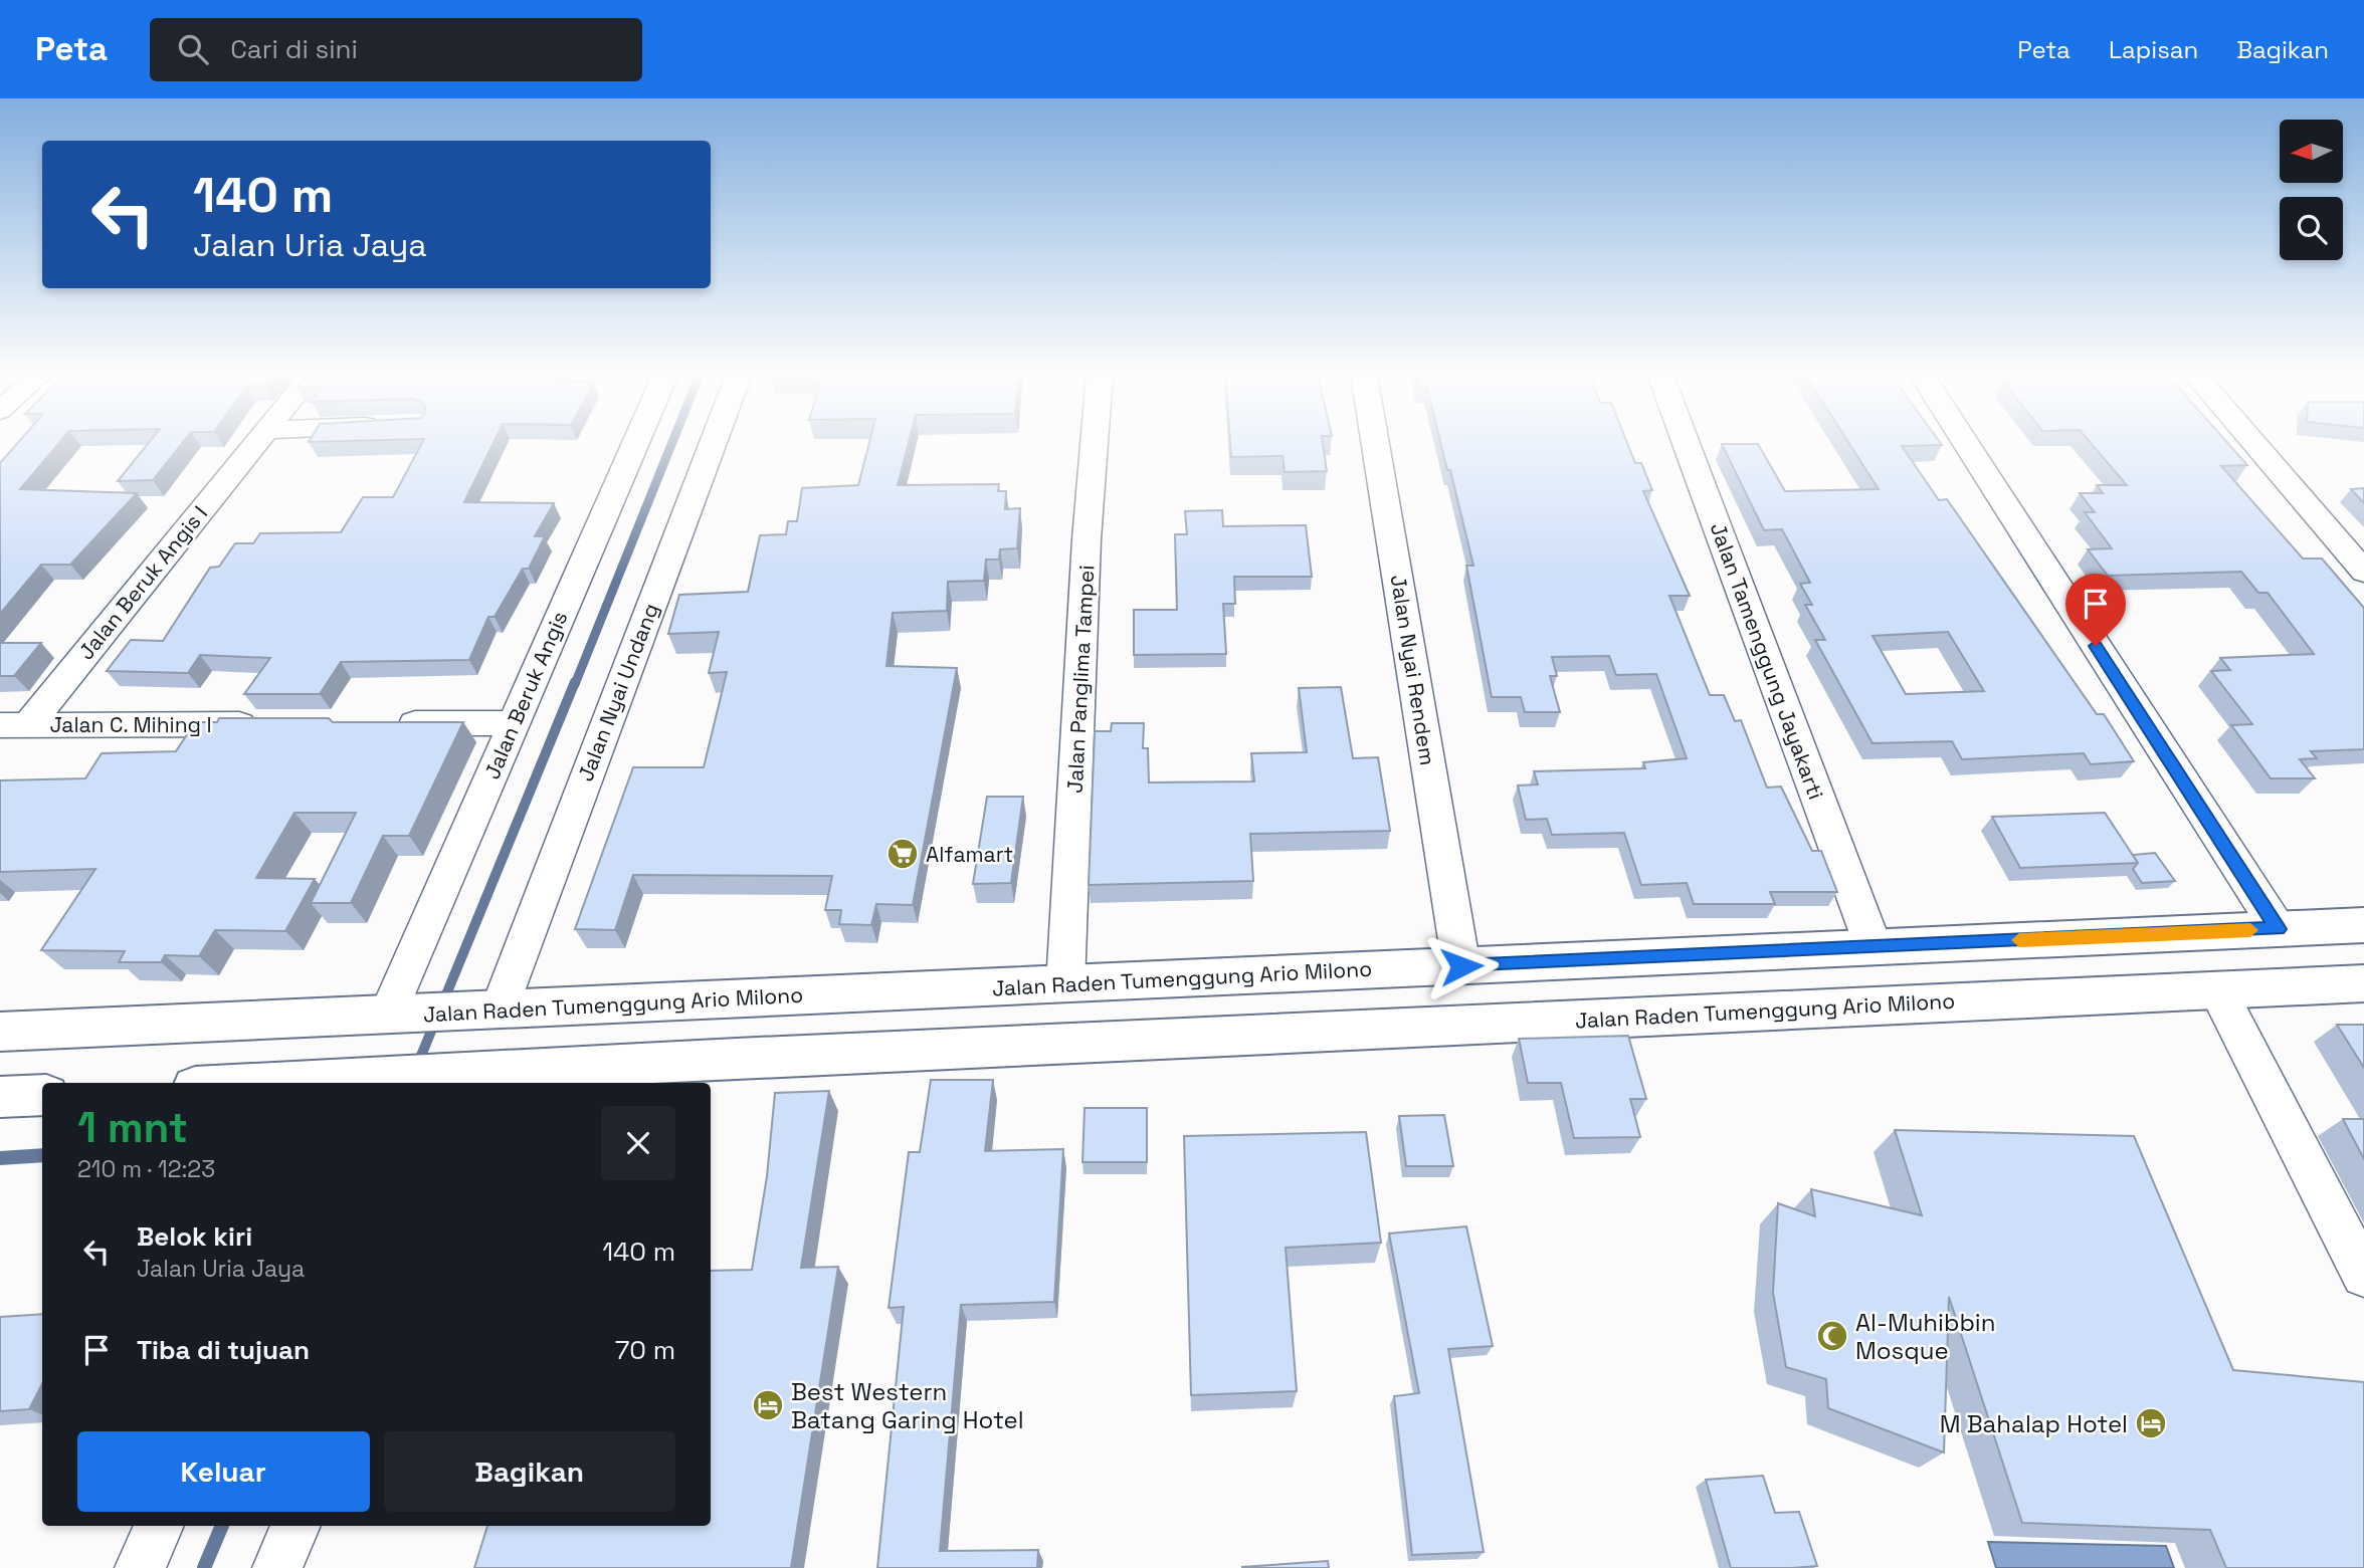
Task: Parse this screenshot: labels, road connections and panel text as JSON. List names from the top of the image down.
{
  "streets": {
    "highway": ["Jalan Raden Tumenggung Ario Milono"],
    "street": [
      "Jalan Beruk Angis I",
      "Jalan Tamenggung Jayakarti",
      "Jalan Nyai Rendem",
      "Jalan Panglima Tampei",
      "Jalan Nyai Undang",
      "Jalan Beruk Angis",
      "Jalan C. Mihing I"
    ]
  },
  "crossings": [
    ["Jalan Beruk Angis I", "Jalan C. Mihing I"],
    ["Jalan Tamenggung Jayakarti", "Jalan Raden Tumenggung Ario Milono"],
    ["Jalan Nyai Rendem", "Jalan Raden Tumenggung Ario Milono"],
    ["Jalan Panglima Tampei", "Jalan Raden Tumenggung Ario Milono"],
    ["Jalan Nyai Undang", "Jalan Raden Tumenggung Ario Milono"],
    ["Jalan Beruk Angis", "Jalan Raden Tumenggung Ario Milono"]
  ],
  "places": {
    "supermarket": ["Alfamart"],
    "mosque": ["Al-Muhibbin Mosque"],
    "hotel": ["Best Western Batang Garing Hotel", "M Bahalap Hotel"]
  },
  "north": "left",
  "page": {
    "header": "Peta",
    "search": "Cari di sini",
    "nav": ["Peta", "Lapisan", "Bagikan"],
    "turn": ["140 m", "Jalan Uria Jaya"],
    "heading": ["1 mnt", "210 m · 12:23"],
    "list": [
      {
        "name": "Belok kiri",
        "note": "Jalan Uria Jaya",
        "value": "140 m"
      },
      {
        "name": "Tiba di tujuan",
        "value": "70 m"
      }
    ],
    "buttons": ["Keluar", "Bagikan"]
  }
}
